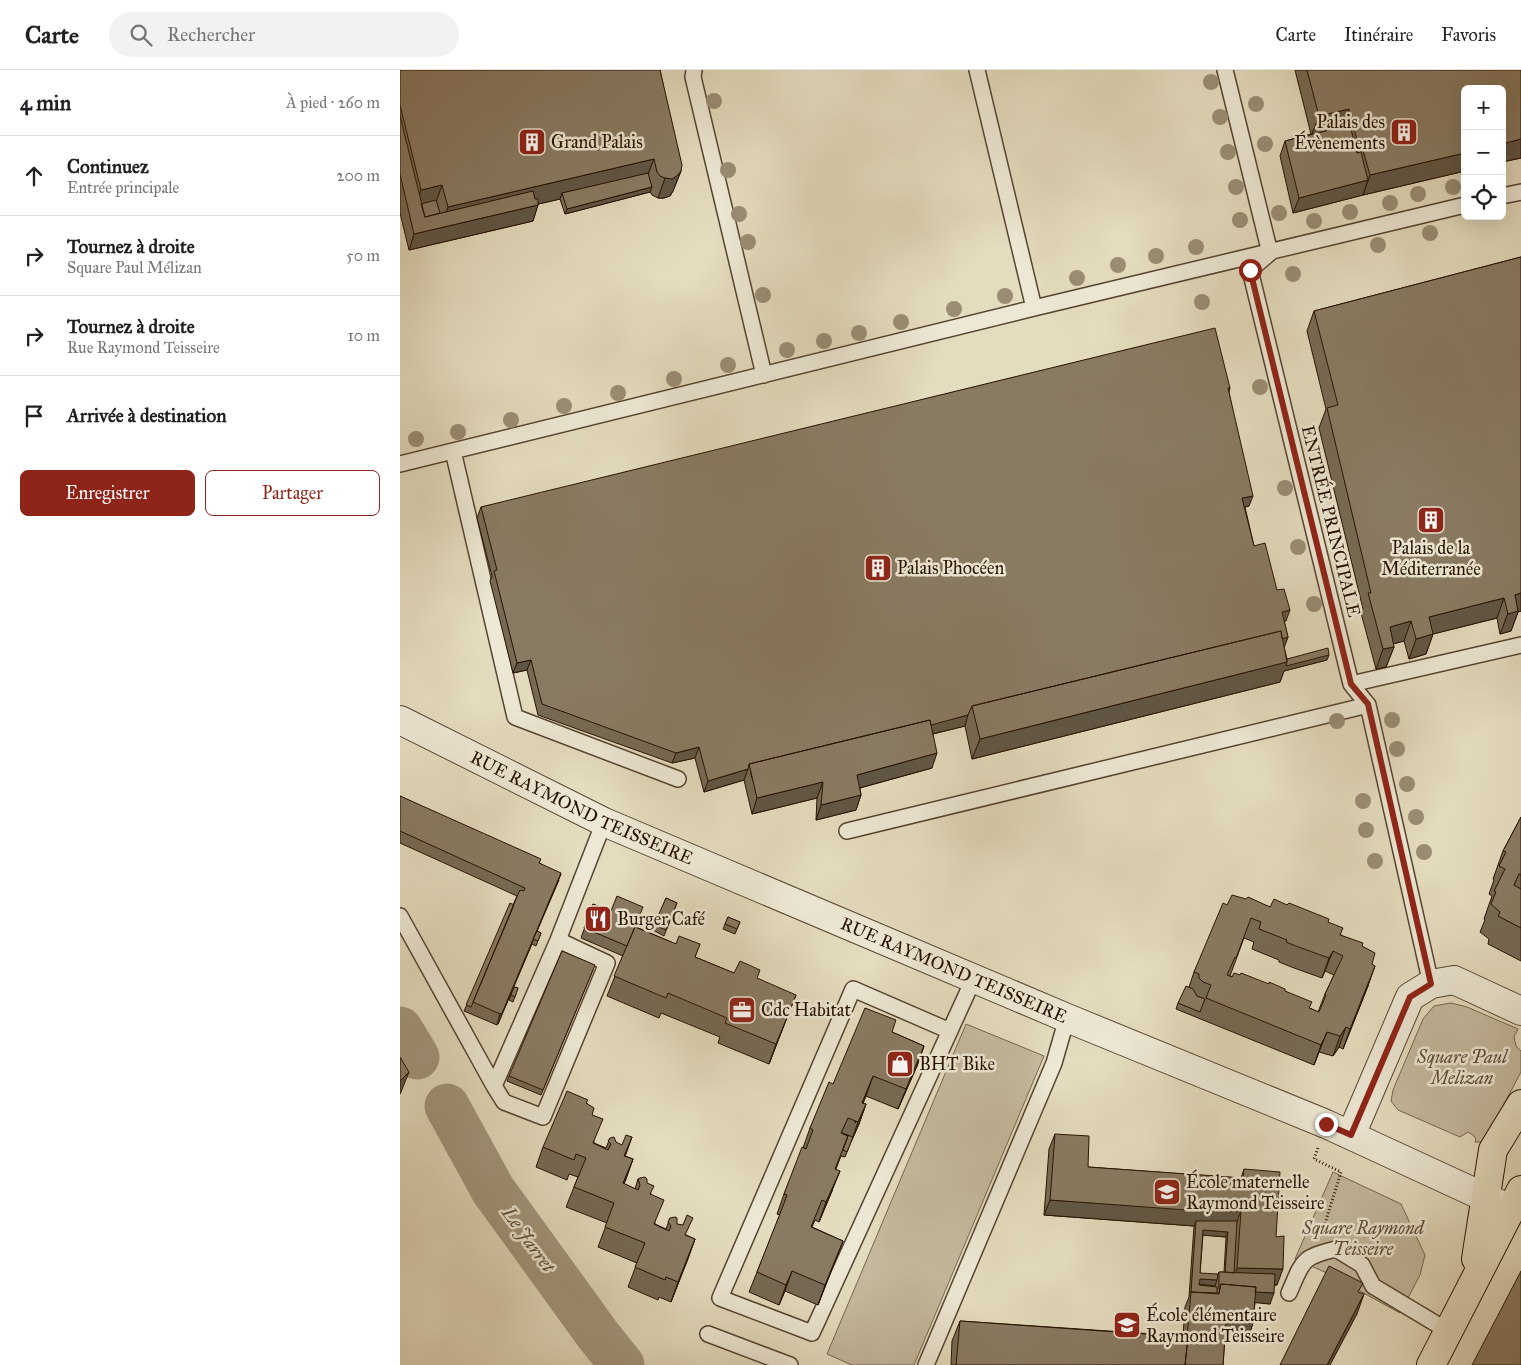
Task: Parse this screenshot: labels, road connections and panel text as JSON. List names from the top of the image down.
{
  "streets": {
    "street": ["RUE RAYMOND TEISSEIRE"],
    "lane": ["ENTRÉE PRINCIPALE"]
  },
  "water": ["Le Jarret"],
  "parks": ["Square Paul Melizan", "Square Raymond Teisseire"],
  "places": {
    "building": [
      "Palais des Évènements",
      "Grand Palais",
      "Palais de la Méditerranée",
      "Palais Phocéen"
    ],
    "restaurant": ["Burger Café"],
    "office": ["Cdc Habitat"],
    "shop": ["BHT Bike"],
    "school or university": ["École maternelle Raymond Teisseire", "École élémentaire Raymond Teisseire"]
  },
  "page": {
    "header": "Carte",
    "search": "Rechercher",
    "nav": ["Carte", "Itinéraire", "Favoris"],
    "heading": ["4 min", "À pied · 260 m"],
    "map_buttons": ["+", "−"],
    "list": [
      ["Continuez", "Entrée principale", "200 m"],
      ["Tournez à droite", "Square Paul Mélizan", "50 m"],
      ["Tournez à droite", "Rue Raymond Teisseire", "10 m"],
      "Arrivée à destination"
    ],
    "buttons": ["Enregistrer", "Partager"]
  }
}
